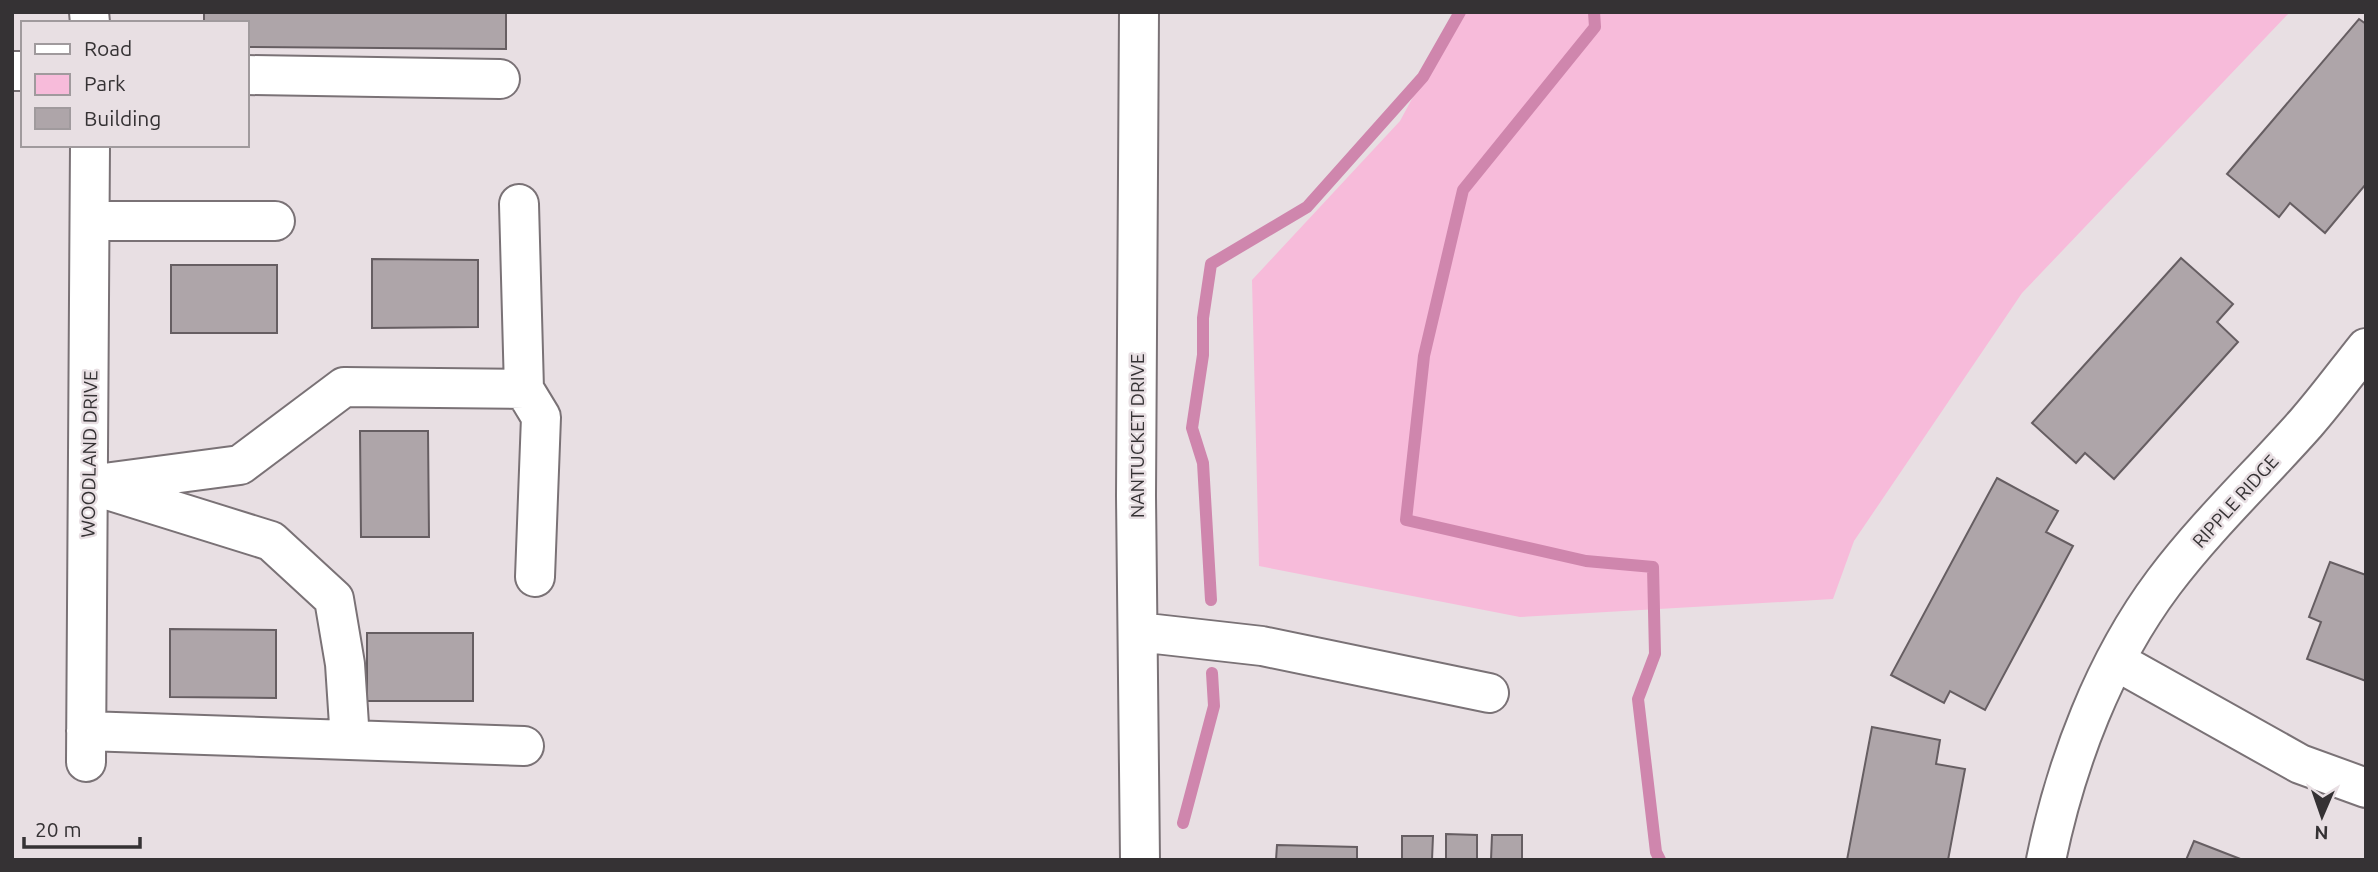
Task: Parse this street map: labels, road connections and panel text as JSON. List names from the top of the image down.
{
  "streets": {
    "street": ["NANTUCKET DRIVE", "WOODLAND DRIVE", "RIPPLE RIDGE"]
  },
  "legend": ["Road", "Park", "Building"],
  "scale_bar": "20 m",
  "north": "bottom"
}
